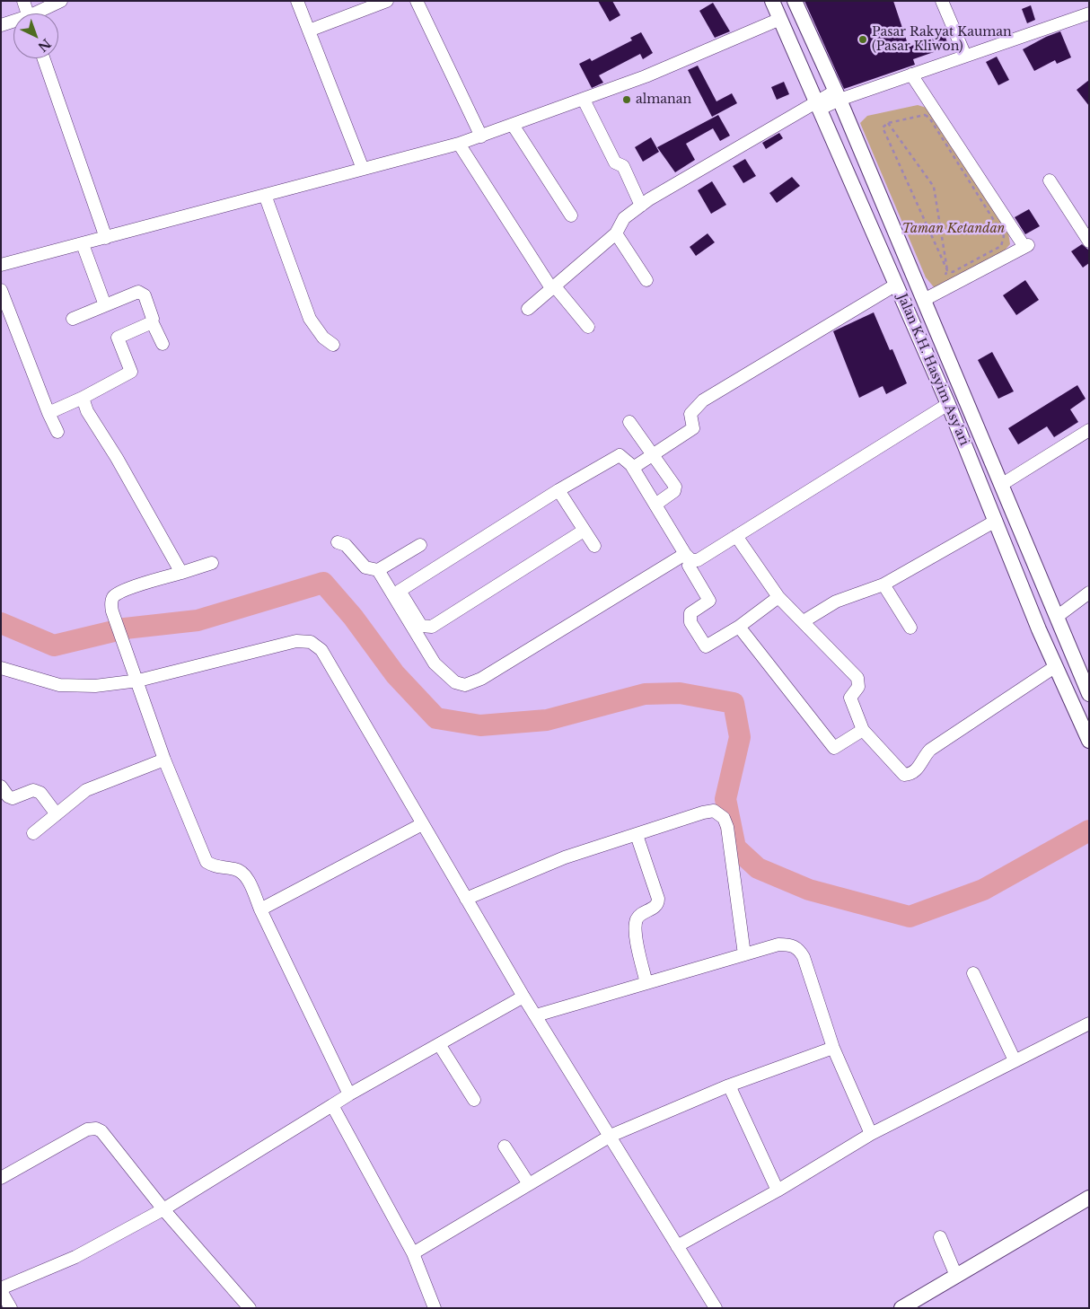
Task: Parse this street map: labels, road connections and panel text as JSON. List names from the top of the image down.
{
  "streets": {
    "main road": ["Jalan K.H. Hasyim Asy'ari"]
  },
  "parks": ["Taman Ketandan"],
  "places": ["Pasar Rakyat Kauman (Pasar Kliwon)", "almanan"],
  "north": "bottom right"
}
